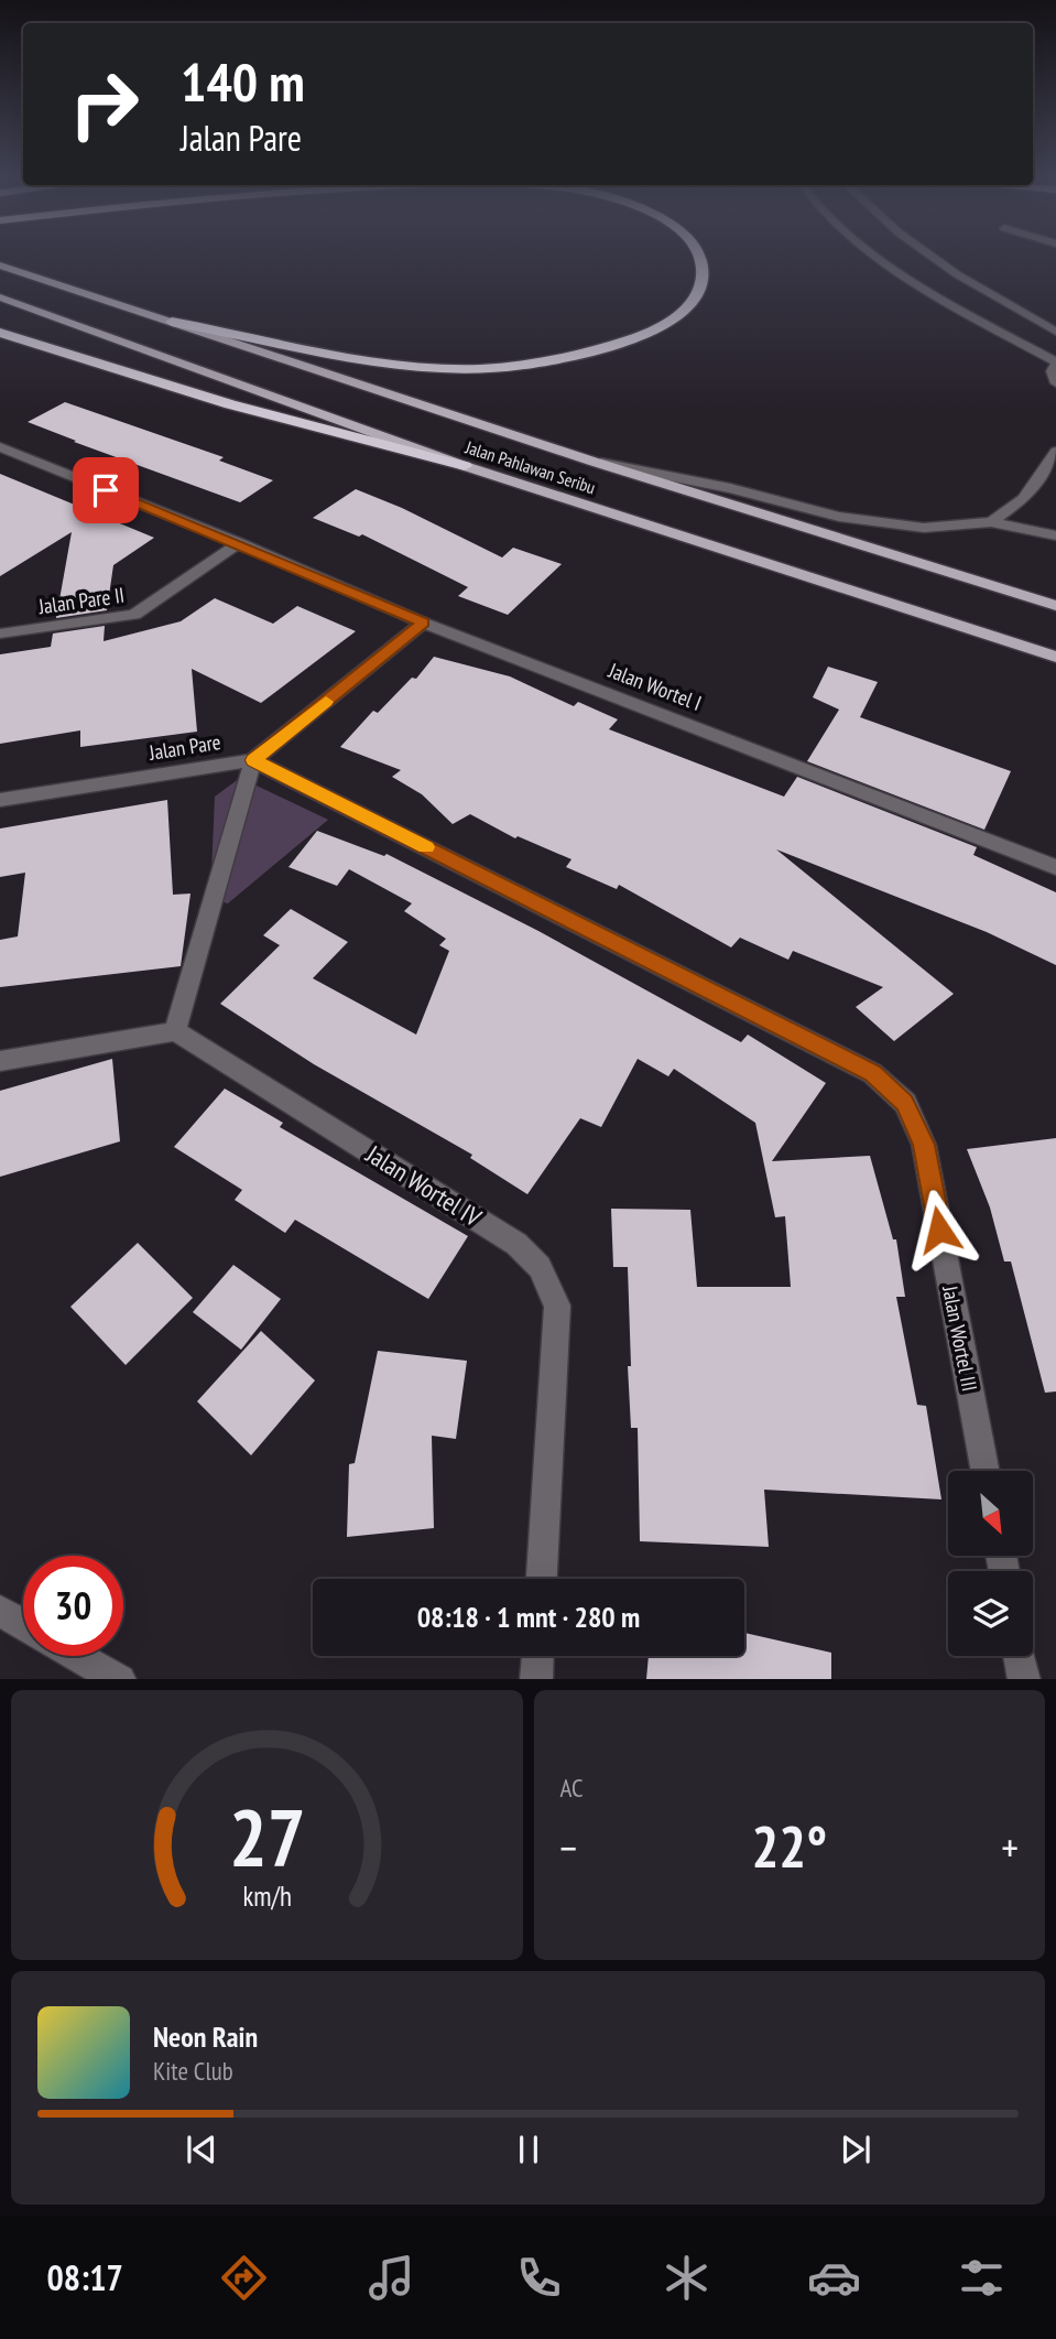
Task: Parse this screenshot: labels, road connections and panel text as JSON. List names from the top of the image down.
{
  "streets": {
    "main road": ["Jalan Pahlawan Seribu"],
    "street": [
      "Jalan Pare II",
      "Jalan Wortel I",
      "Jalan Pare",
      "Jalan Wortel IV",
      "Jalan Wortel III"
    ]
  },
  "crossings": [
    ["Jalan Pare II", "Jalan Wortel I"],
    ["Jalan Wortel I", "Jalan Pare"],
    ["Jalan Pare", "Jalan Wortel III"]
  ],
  "north": "bottom right",
  "page": {
    "turn": ["140 m", "Jalan Pare"],
    "limit": "30",
    "trip": "08:18 · 1 mnt · 280 m",
    "tile": "AC",
    "heat": ["−", "22°", "+"],
    "song": ["Neon Rain", "Kite Club"],
    "tabs": "08:17",
    "gauge": ["27", "km/h"]
  }
}
